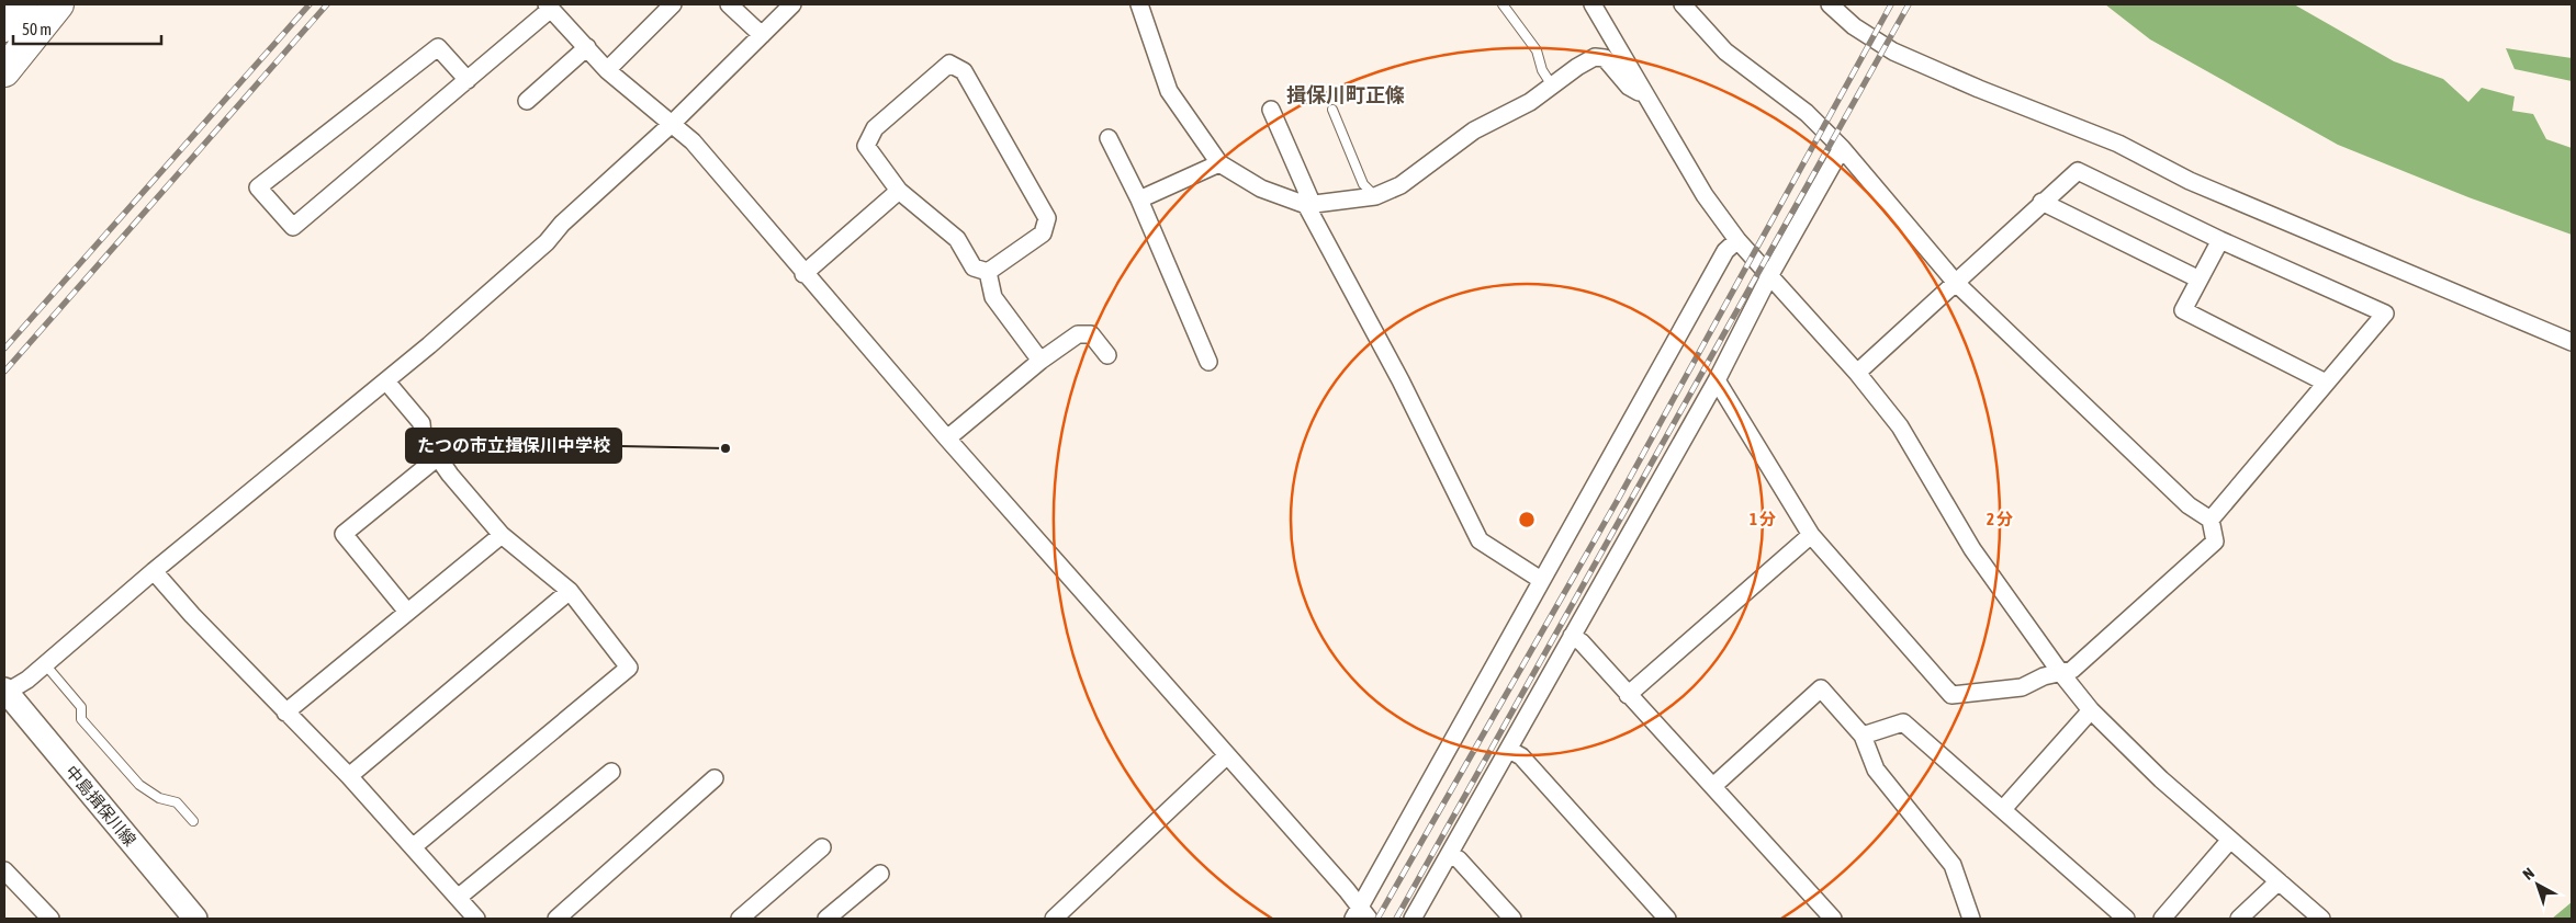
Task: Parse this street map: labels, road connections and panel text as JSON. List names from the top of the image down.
{
  "streets": {
    "main road": ["中島揖保川線"]
  },
  "districts": ["揖保川町正條"],
  "places": ["たつの市立揖保川中学校"],
  "scale_bar": "50 m",
  "north": "top left",
  "rings": ["1 分", "2 分"]
}
